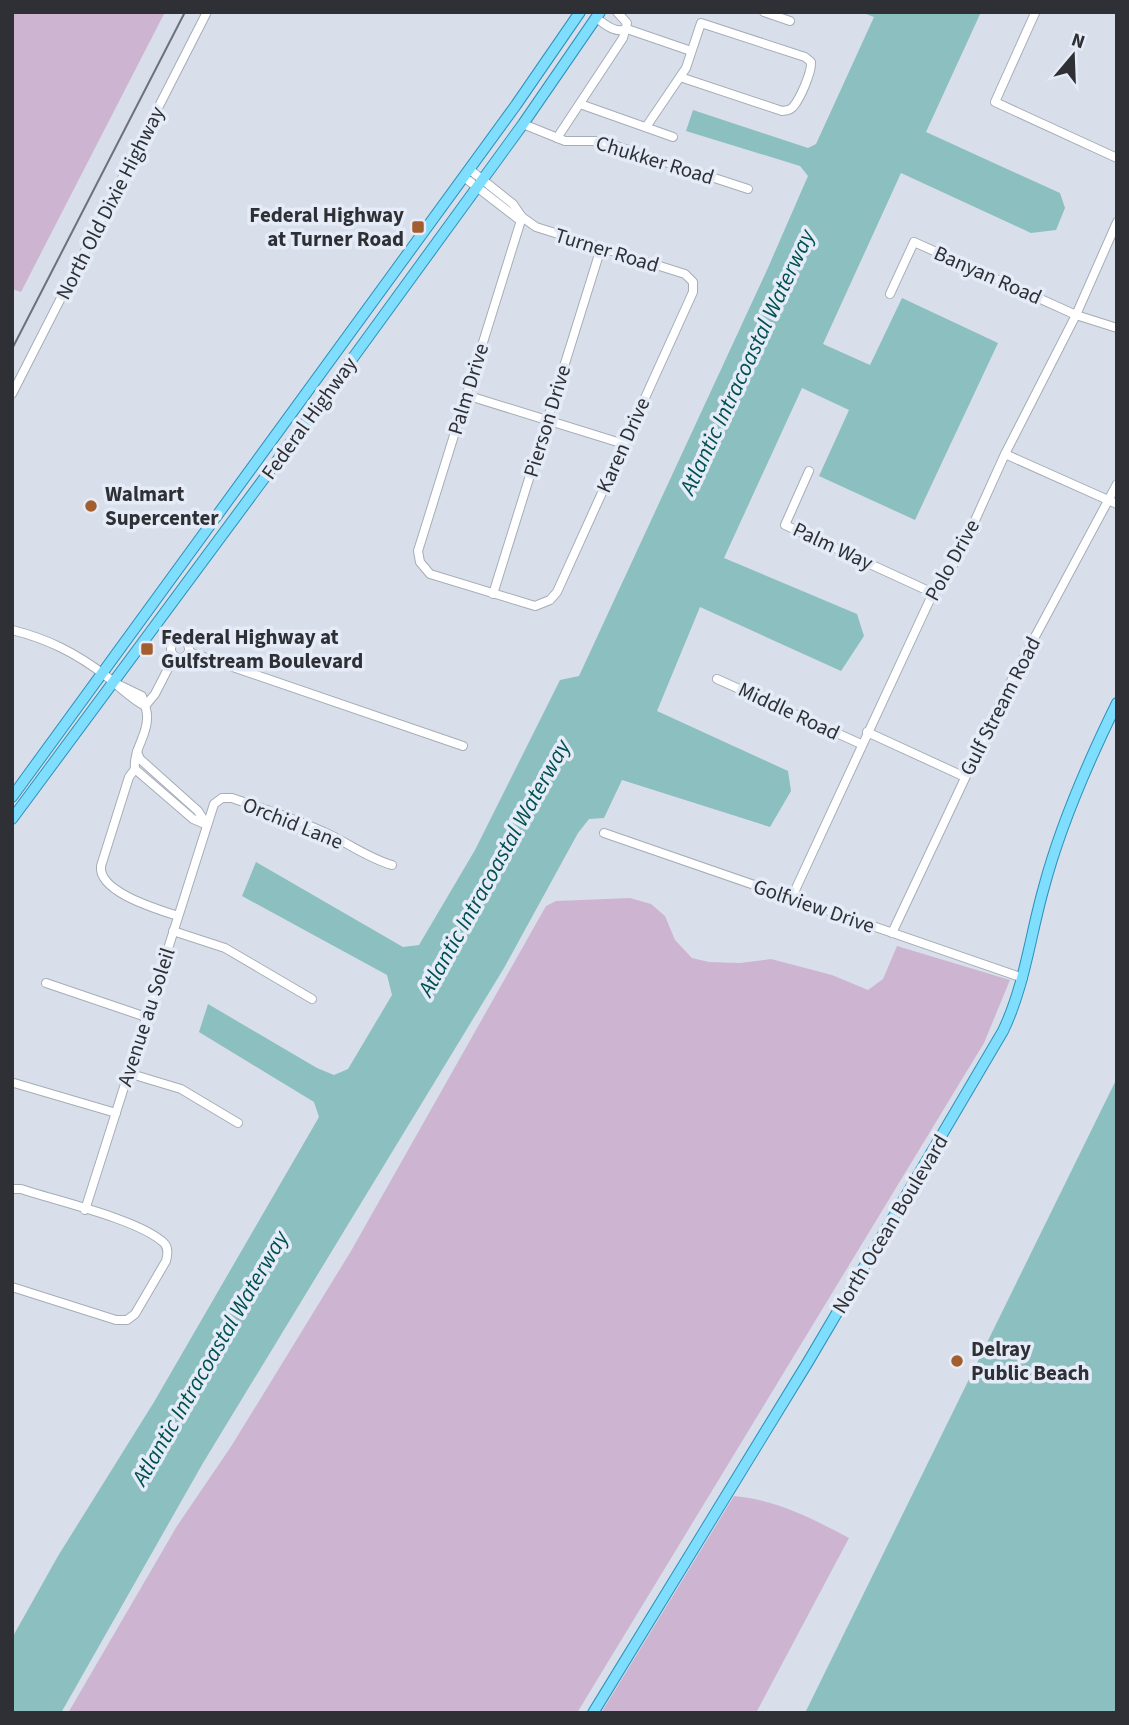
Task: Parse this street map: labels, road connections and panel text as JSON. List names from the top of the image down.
{
  "streets": {
    "main road": ["Federal Highway", "North Ocean Boulevard"],
    "street": [
      "Chukker Road",
      "North Old Dixie Highway",
      "Turner Road",
      "Banyan Road",
      "Palm Drive",
      "Pierson Drive",
      "Karen Drive",
      "Palm Way",
      "Polo Drive",
      "Gulf Stream Road",
      "Middle Road",
      "Orchid Lane",
      "Golfview Drive",
      "Avenue au Soleil"
    ]
  },
  "crossings": [
    ["Chukker Road", "Federal Highway"],
    ["Turner Road", "Palm Drive"],
    ["Turner Road", "Federal Highway"],
    ["Turner Road", "Pierson Drive"],
    ["Turner Road", "Karen Drive"],
    ["Banyan Road", "Polo Drive"],
    ["Palm Drive", "Pierson Drive"],
    ["Palm Drive", "Karen Drive"],
    ["Pierson Drive", "Karen Drive"],
    ["Palm Way", "Polo Drive"],
    ["Polo Drive", "Middle Road"],
    ["Polo Drive", "Golfview Drive"],
    ["Gulf Stream Road", "Middle Road"],
    ["Gulf Stream Road", "Golfview Drive"],
    ["Orchid Lane", "Avenue au Soleil"],
    ["Golfview Drive", "North Ocean Boulevard"]
  ],
  "water": ["Atlantic Intracoastal Waterway"],
  "places": {
    "transit": ["Federal Highway at Turner Road", "Federal Highway at Gulfstream Boulevard"],
    "other": ["Walmart Supercenter", "Delray Public Beach"]
  },
  "north": "top"
}
